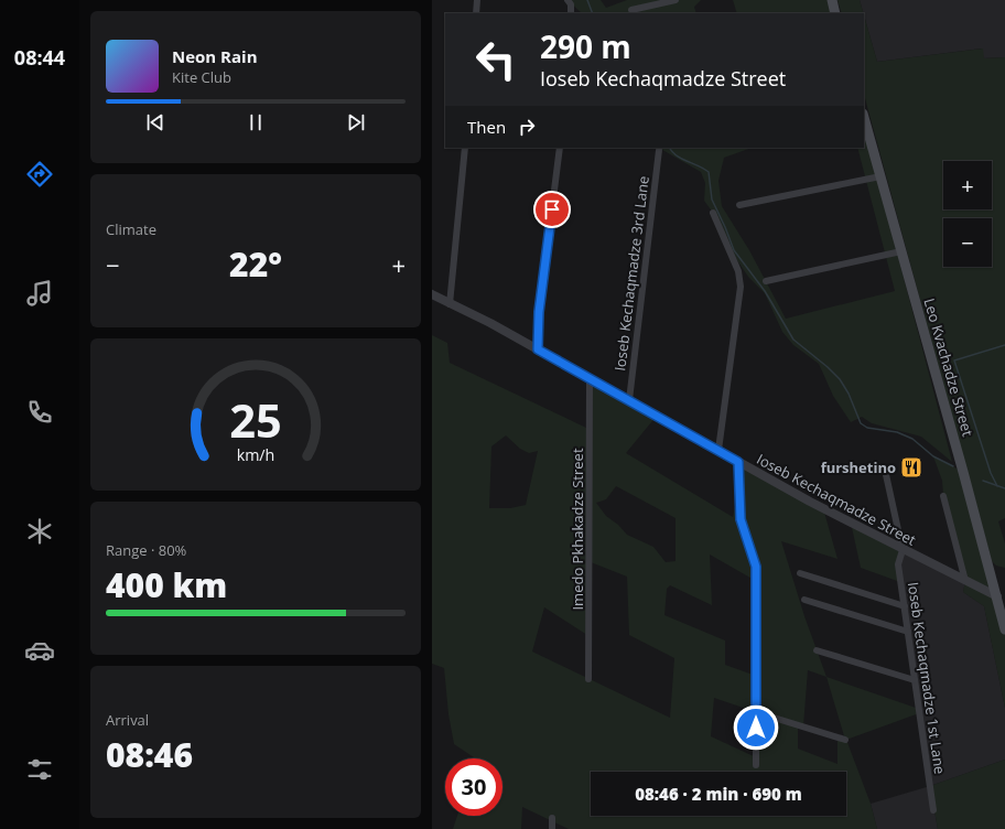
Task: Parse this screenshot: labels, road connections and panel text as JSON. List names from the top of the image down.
{
  "streets": {
    "main road": ["Leo Kvachadze Street"],
    "street": [
      "Ioseb Kechaqmadze 3rd Lane",
      "Ioseb Kechaqmadze Street",
      "Imedo Pkhakadze Street",
      "Ioseb Kechaqmadze 1st Lane"
    ]
  },
  "crossings": [
    ["Ioseb Kechaqmadze 3rd Lane", "Ioseb Kechaqmadze Street"],
    ["Leo Kvachadze Street", "Ioseb Kechaqmadze Street"],
    ["Ioseb Kechaqmadze Street", "Imedo Pkhakadze Street"],
    ["Ioseb Kechaqmadze Street", "Ioseb Kechaqmadze 1st Lane"]
  ],
  "places": {
    "restaurant": ["furshetino"]
  },
  "page": {
    "tabs": "08:44",
    "turn": ["290 m", "Ioseb Kechaqmadze Street"],
    "song": ["Neon Rain", "Kite Club"],
    "then": "Then",
    "map_buttons": ["+", "−"],
    "tile": [
      "Climate",
      ["Range · 80%", "400 km"],
      ["Arrival", "08:46"]
    ],
    "heat": ["−", "22°", "+"],
    "limit": "30",
    "trip": "08:46 · 2 min · 690 m",
    "gauge": ["25", "km/h"]
  }
}
